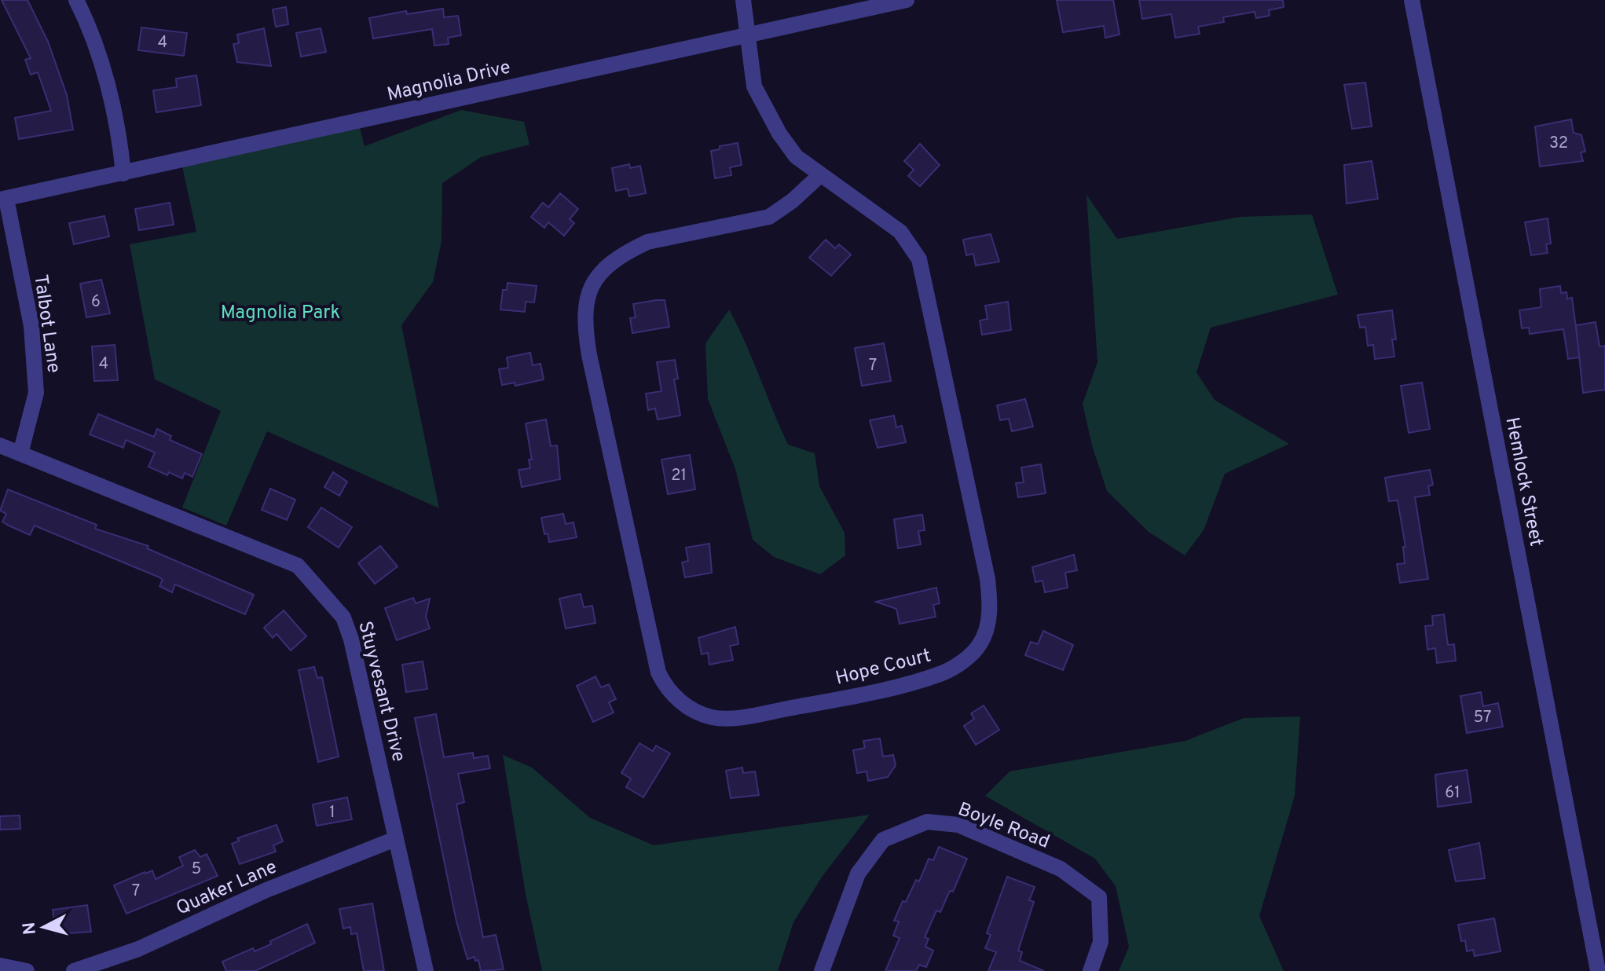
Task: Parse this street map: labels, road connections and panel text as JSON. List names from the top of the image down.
{
  "streets": {
    "street": [
      "Magnolia Drive",
      "Talbot Lane",
      "Hemlock Street",
      "Hope Court",
      "Stuyvesant Drive",
      "Boyle Road",
      "Quaker Lane"
    ]
  },
  "crossings": [
    ["Magnolia Drive", "Talbot Lane"],
    ["Magnolia Drive", "Hope Court"],
    ["Talbot Lane", "Stuyvesant Drive"],
    ["Stuyvesant Drive", "Quaker Lane"]
  ],
  "parks": ["Magnolia Park"],
  "house_numbers": [
    "4",
    "32",
    "6",
    "4",
    "7",
    "21",
    "57",
    "61",
    "1",
    "5",
    "7"
  ],
  "north": "left"
}
